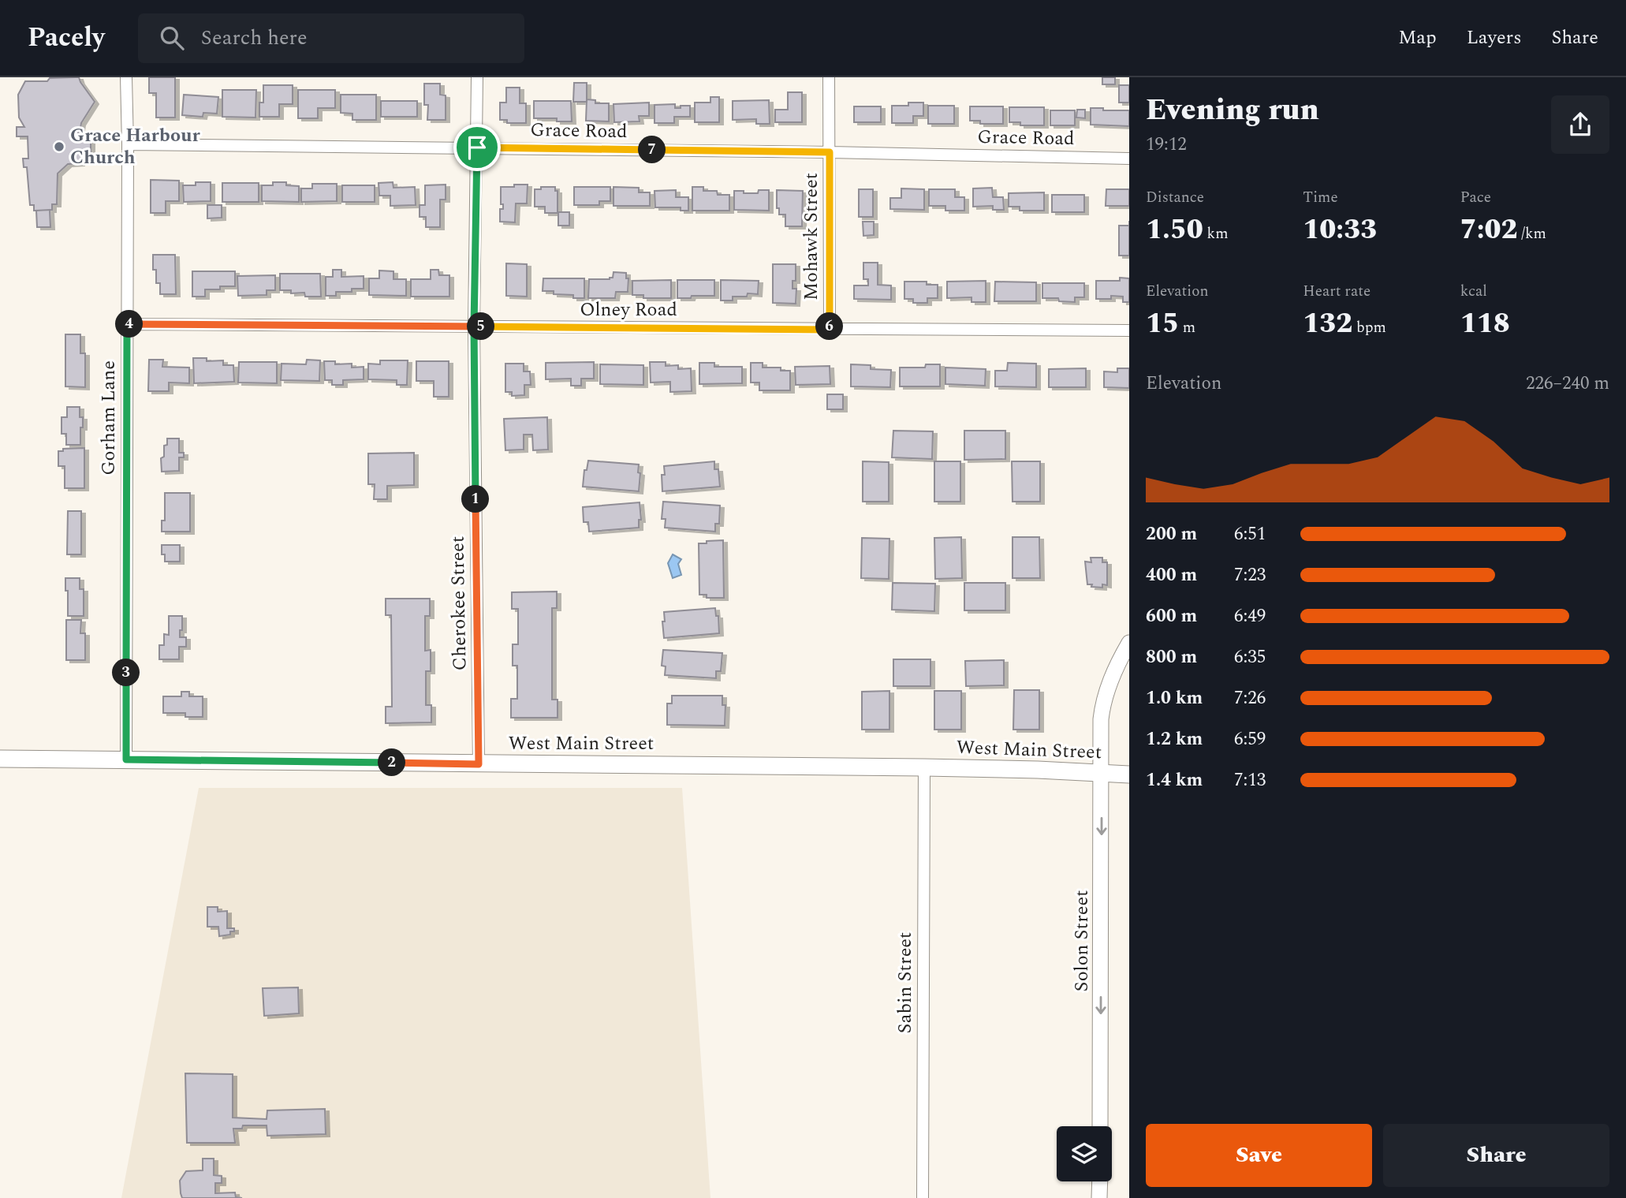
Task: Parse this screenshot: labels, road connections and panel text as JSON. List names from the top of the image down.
{
  "streets": {
    "main road": ["West Main Street"],
    "street": [
      "Grace Road",
      "Mohawk Street",
      "Olney Road",
      "Gorham Lane",
      "Cherokee Street",
      "Solon Street",
      "Sabin Street"
    ]
  },
  "crossings": [
    ["Grace Road", "Mohawk Street"],
    ["Grace Road", "Gorham Lane"],
    ["Grace Road", "Cherokee Street"],
    ["Mohawk Street", "Olney Road"],
    ["Olney Road", "Gorham Lane"],
    ["Olney Road", "Cherokee Street"],
    ["Gorham Lane", "West Main Street"],
    ["Cherokee Street", "West Main Street"],
    ["West Main Street", "Solon Street"],
    ["West Main Street", "Sabin Street"]
  ],
  "one_way": ["Solon Street"],
  "places": ["Grace Harbour Church"],
  "page": {
    "header": "Pacely",
    "search": "Search here",
    "nav": ["Map", "Layers", "Share"],
    "heading": ["Evening run", "19:12"],
    "pins": [
      "7",
      "4",
      "5",
      "6",
      "1",
      "3",
      "2"
    ],
    "stats": [
      ["Distance", "1.50 km"],
      ["Time", "10:33"],
      ["Pace", "7:02 /km"],
      ["Elevation", "15 m"],
      ["Heart rate", "132 bpm"],
      ["kcal", "118"]
    ],
    "chart": ["Elevation", "226–240 m"],
    "list": [
      {
        "name": "200 m",
        "note": "6:51"
      },
      {
        "name": "400 m",
        "note": "7:23"
      },
      {
        "name": "600 m",
        "note": "6:49"
      },
      {
        "name": "800 m",
        "note": "6:35"
      },
      {
        "name": "1.0 km",
        "note": "7:26"
      },
      {
        "name": "1.2 km",
        "note": "6:59"
      },
      {
        "name": "1.4 km",
        "note": "7:13"
      }
    ],
    "buttons": ["Save", "Share"]
  }
}
